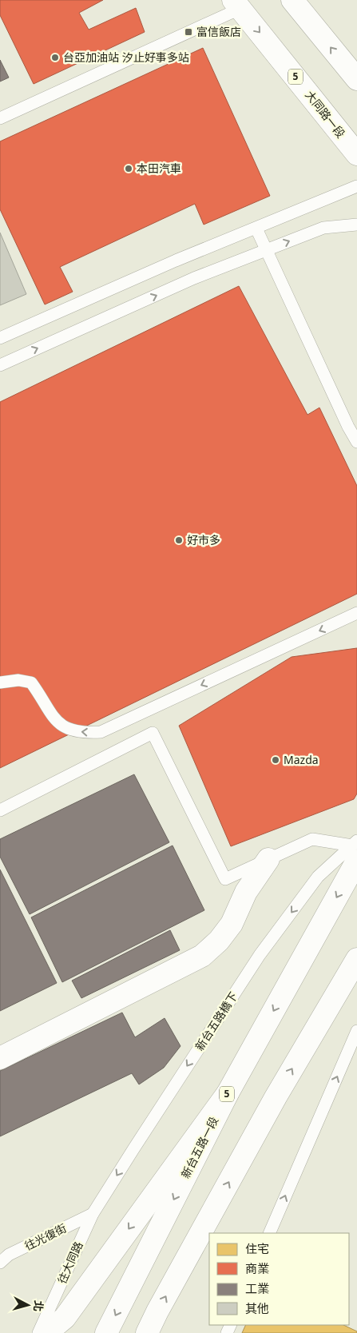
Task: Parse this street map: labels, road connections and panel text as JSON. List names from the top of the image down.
{
  "streets": {
    "main road": ["5", "大同路一段", "新台五路一段"],
    "lane": ["新台五路橋下", "往光復街", "往大同路"]
  },
  "crossings": [
    ["新台五路橋下", "新台五路一段"],
    ["新台五路橋下", "往光復街"],
    ["新台五路橋下", "往大同路"],
    ["往光復街", "往大同路"]
  ],
  "one_way": ["新台五路橋下"],
  "places": {
    "transit": ["富信飯店"],
    "other": [
      "台亞加油站 汐止好事多站",
      "本田汽車",
      "好市多",
      "Mazda"
    ]
  },
  "legend": [
    "住宅",
    "商業",
    "工業",
    "其他"
  ],
  "north": "right"
}
